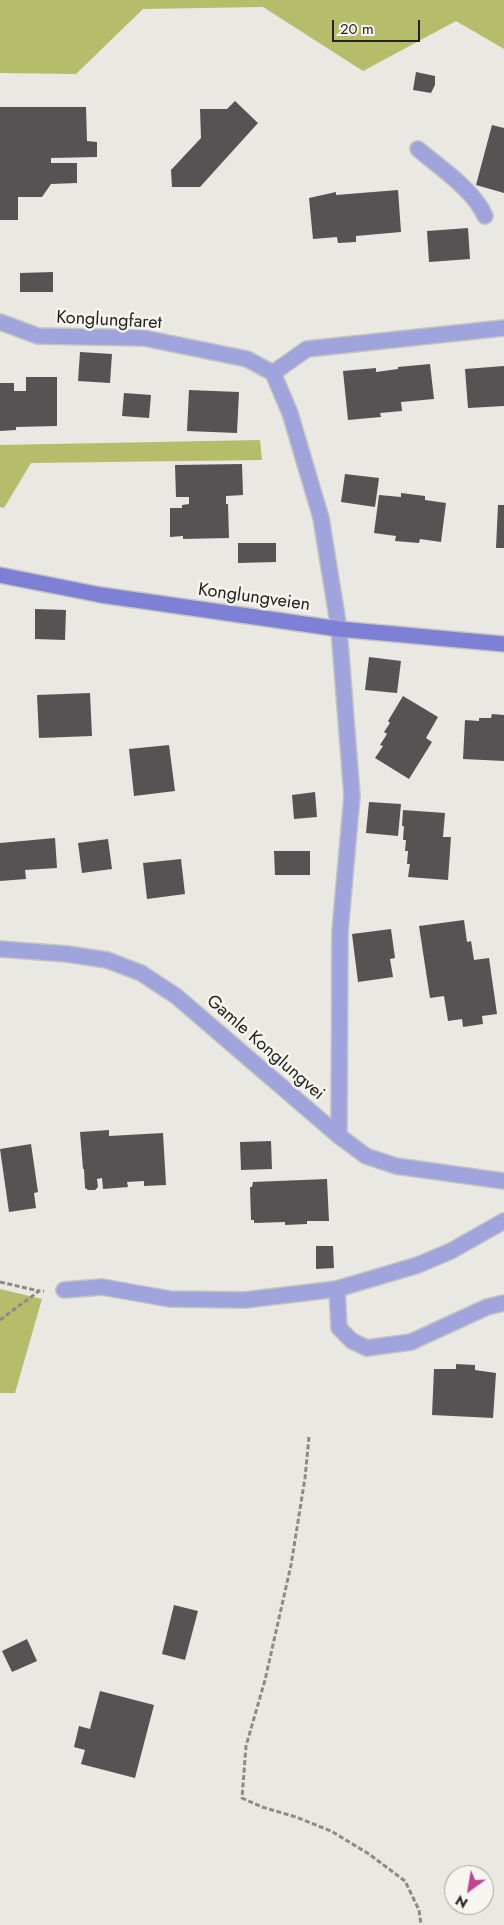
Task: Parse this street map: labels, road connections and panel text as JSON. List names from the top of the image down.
{
  "streets": {
    "street": ["Konglungfaret", "Konglungveien", "Gamle Konglungvei"]
  },
  "scale_bar": "20 m",
  "north": "bottom left"
}
